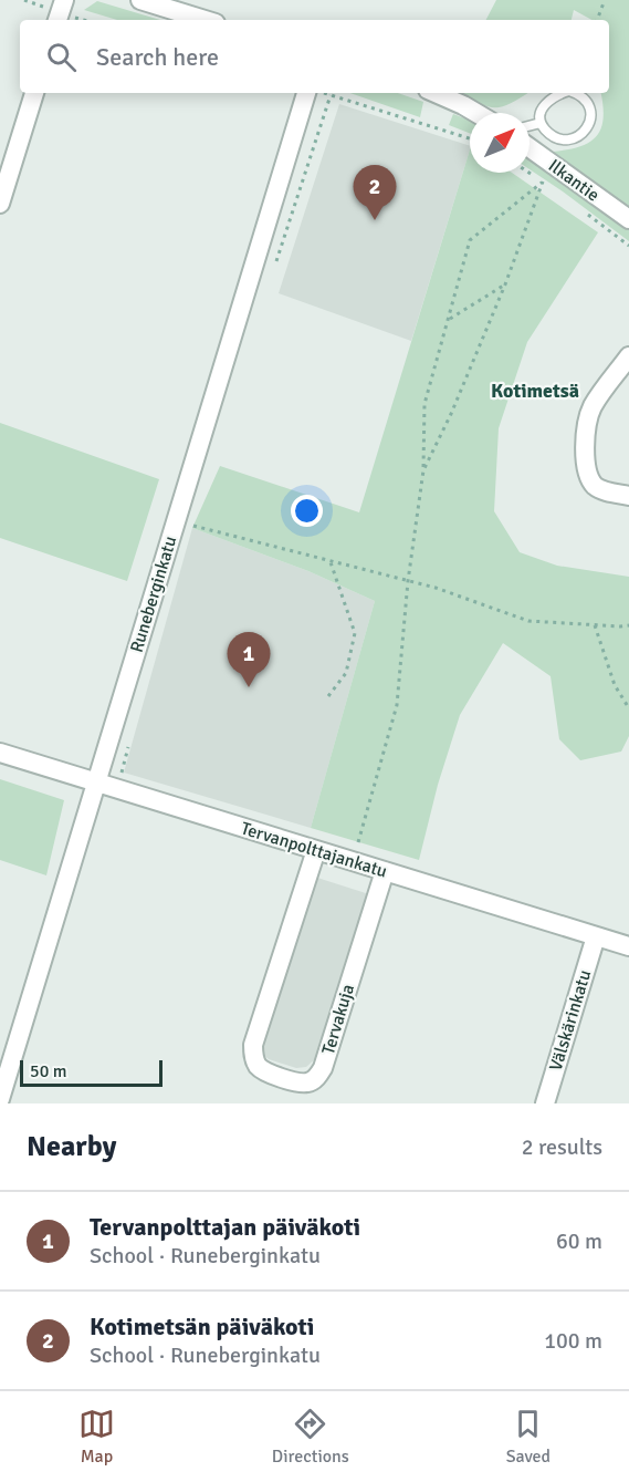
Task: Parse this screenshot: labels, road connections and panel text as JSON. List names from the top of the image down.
{
  "streets": {
    "street": [
      "Ilkantie",
      "Runeberginkatu",
      "Tervanpolttajankatu",
      "Tervakuja",
      "Välskärinkatu"
    ]
  },
  "crossings": [
    ["Runeberginkatu", "Tervanpolttajankatu"],
    ["Tervanpolttajankatu", "Tervakuja"],
    ["Tervanpolttajankatu", "Välskärinkatu"]
  ],
  "districts": ["Kotimetsä"],
  "scale_bar": "50 m",
  "north": "top right",
  "page": {
    "search": "Search here",
    "pins": ["2", "1"],
    "scale": "50 m",
    "heading": ["Nearby", "2 results"],
    "list": [
      {
        "mark": "1",
        "name": "Tervanpolttajan päiväkoti",
        "note": "School · Runeberginkatu",
        "value": "60 m"
      },
      {
        "mark": "2",
        "name": "Kotimetsän päiväkoti",
        "note": "School · Runeberginkatu",
        "value": "100 m"
      }
    ],
    "nav": ["Map", "Directions", "Saved"]
  }
}
